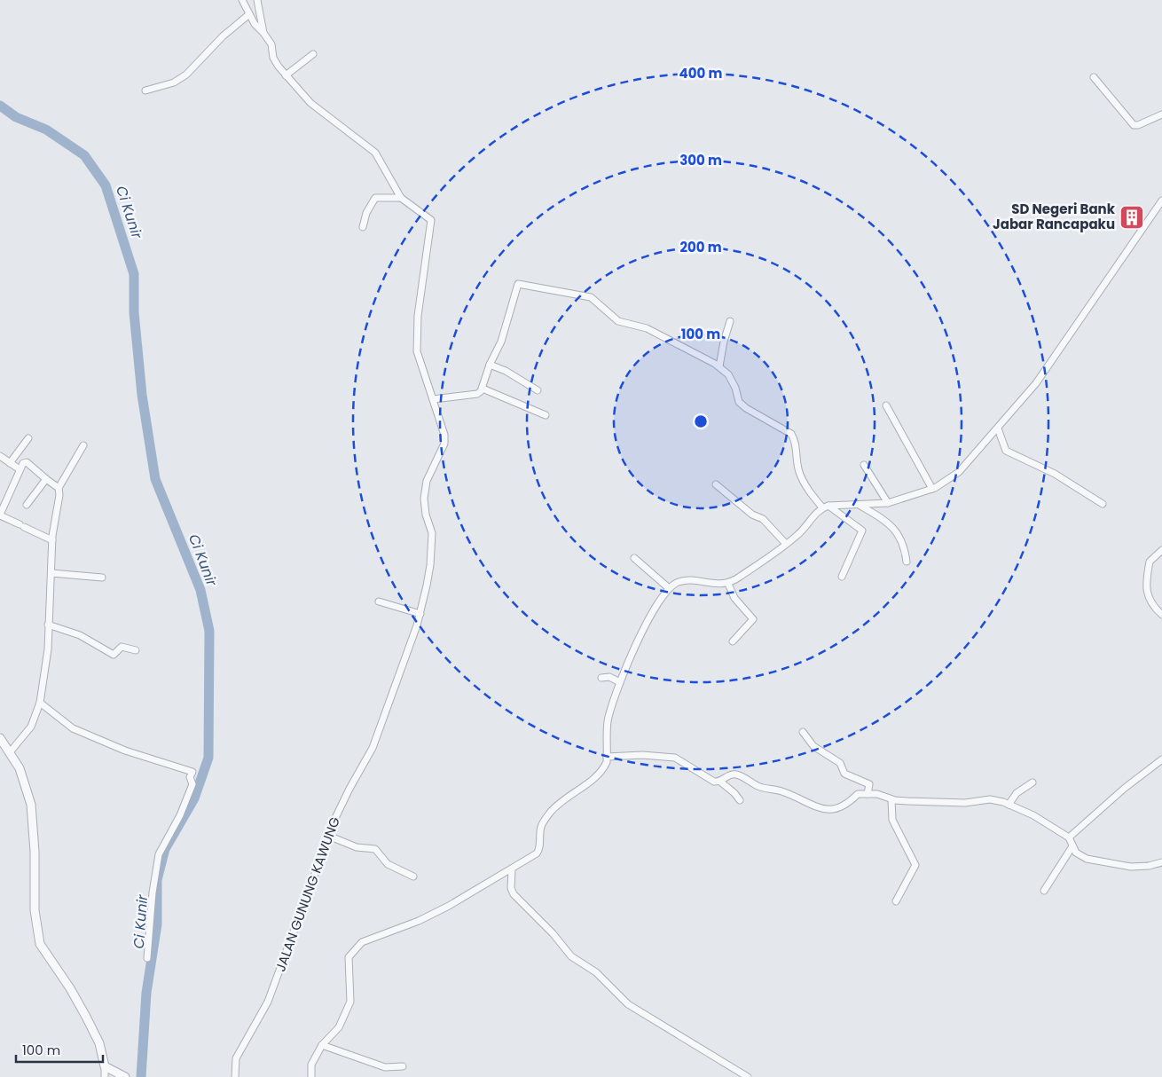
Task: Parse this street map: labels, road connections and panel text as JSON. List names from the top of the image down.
{
  "streets": {
    "street": ["JALAN GUNUNG KAWUNG"]
  },
  "water": ["Ci Kunir"],
  "places": {
    "building": ["SD Negeri Bank Jabar Rancapaku"]
  },
  "scale_bar": "100 m",
  "rings": [
    "400 m",
    "300 m",
    "200 m",
    "100 m"
  ]
}
